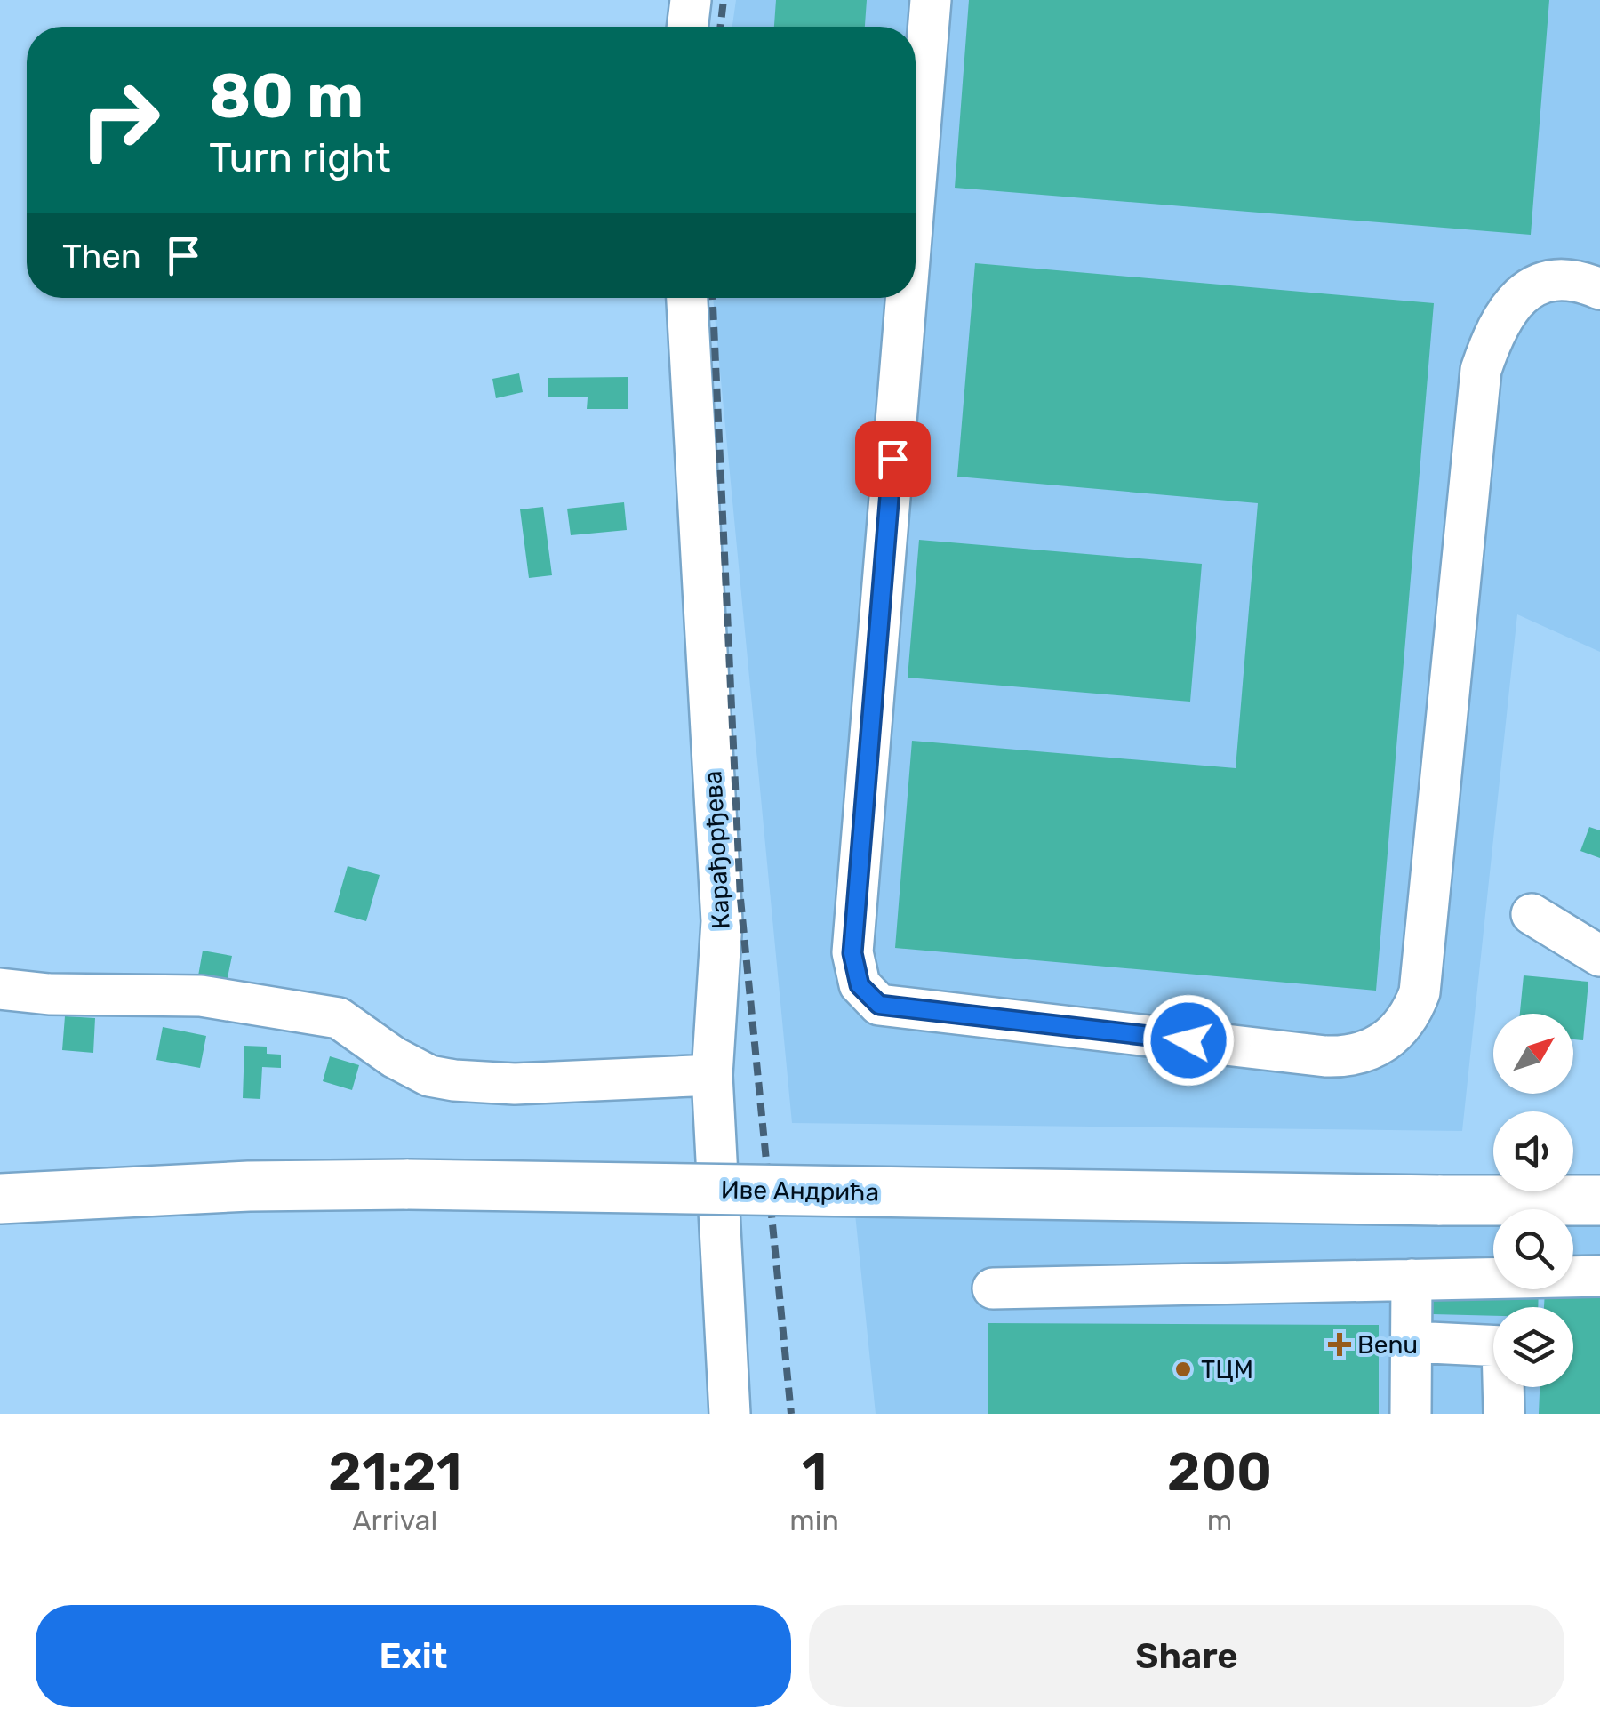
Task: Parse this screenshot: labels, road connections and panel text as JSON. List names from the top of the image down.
{
  "streets": {
    "main road": ["Иве Андрића"],
    "street": ["Карађорђева"]
  },
  "places": {
    "health": ["Benu"],
    "other": ["ТЦМ"]
  },
  "north": "top right",
  "page": {
    "turn": ["80 m", "Turn right"],
    "then": "Then",
    "eta": [
      "21:21",
      "Arrival",
      "1",
      "min",
      "200",
      "m"
    ],
    "buttons": ["Exit", "Share"]
  }
}
